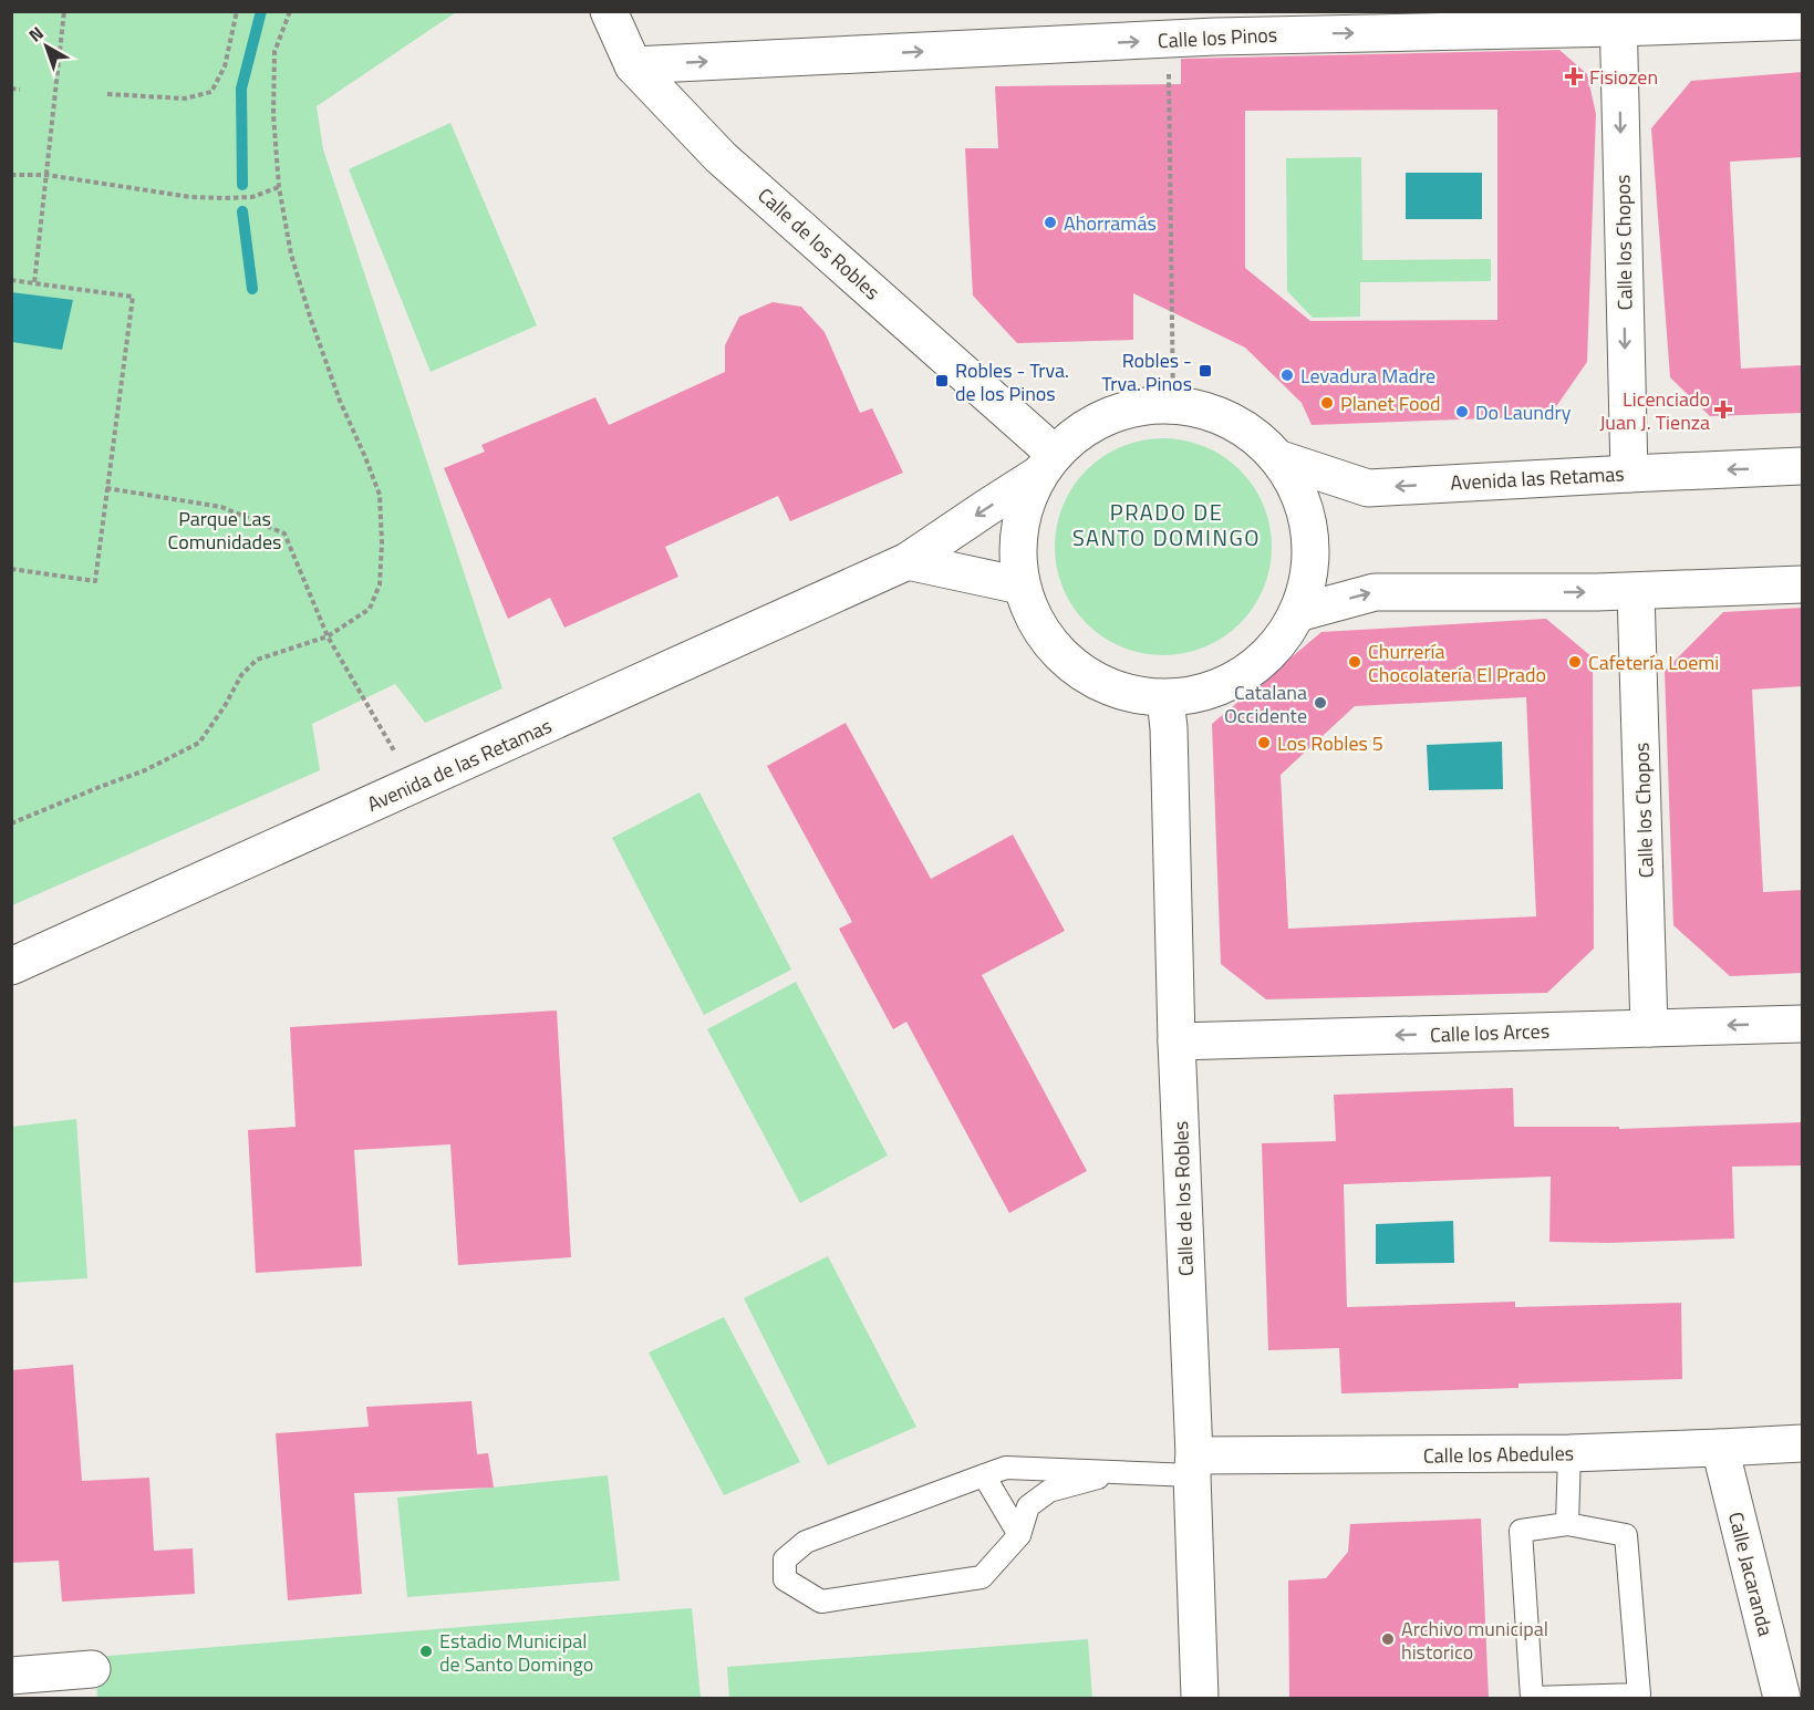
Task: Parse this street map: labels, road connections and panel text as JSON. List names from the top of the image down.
{
  "streets": {
    "street": [
      "Calle los Pinos",
      "Calle los Chopos",
      "Calle de los Robles",
      "Avenida las Retamas",
      "Avenida de las Retamas",
      "Calle los Arces",
      "Calle los Abedules",
      "Calle Jacaranda"
    ]
  },
  "crossings": [
    ["Calle los Pinos", "Calle los Chopos"],
    ["Calle los Pinos", "Calle de los Robles"],
    ["Calle los Chopos", "Avenida las Retamas"],
    ["Calle los Chopos", "Calle los Arces"],
    ["Calle de los Robles", "Avenida de las Retamas"],
    ["Calle de los Robles", "Calle los Arces"],
    ["Calle de los Robles", "Calle los Abedules"],
    ["Avenida las Retamas", "Avenida de las Retamas"],
    ["Calle los Abedules", "Calle Jacaranda"]
  ],
  "one_way": ["Calle los Pinos", "Calle los Chopos", "Calle los Arces"],
  "districts": ["PRADO DE SANTO DOMINGO"],
  "parks": ["Parque Las Comunidades"],
  "places": {
    "health": ["Fisiozen", "Licenciado Juan J. Tienza"],
    "other": [
      "Ahorramás",
      "Levadura Madre",
      "Planet Food",
      "Do Laundry",
      "Churrería Chocolatería El Prado",
      "Cafetería Loemi",
      "Catalana Occidente",
      "Los Robles 5",
      "Archivo municipal historico",
      "Estadio Municipal de Santo Domingo"
    ],
    "transit": ["Robles - Trva. Pinos", "Robles - Trva. de los Pinos"]
  },
  "north": "top left"
}
